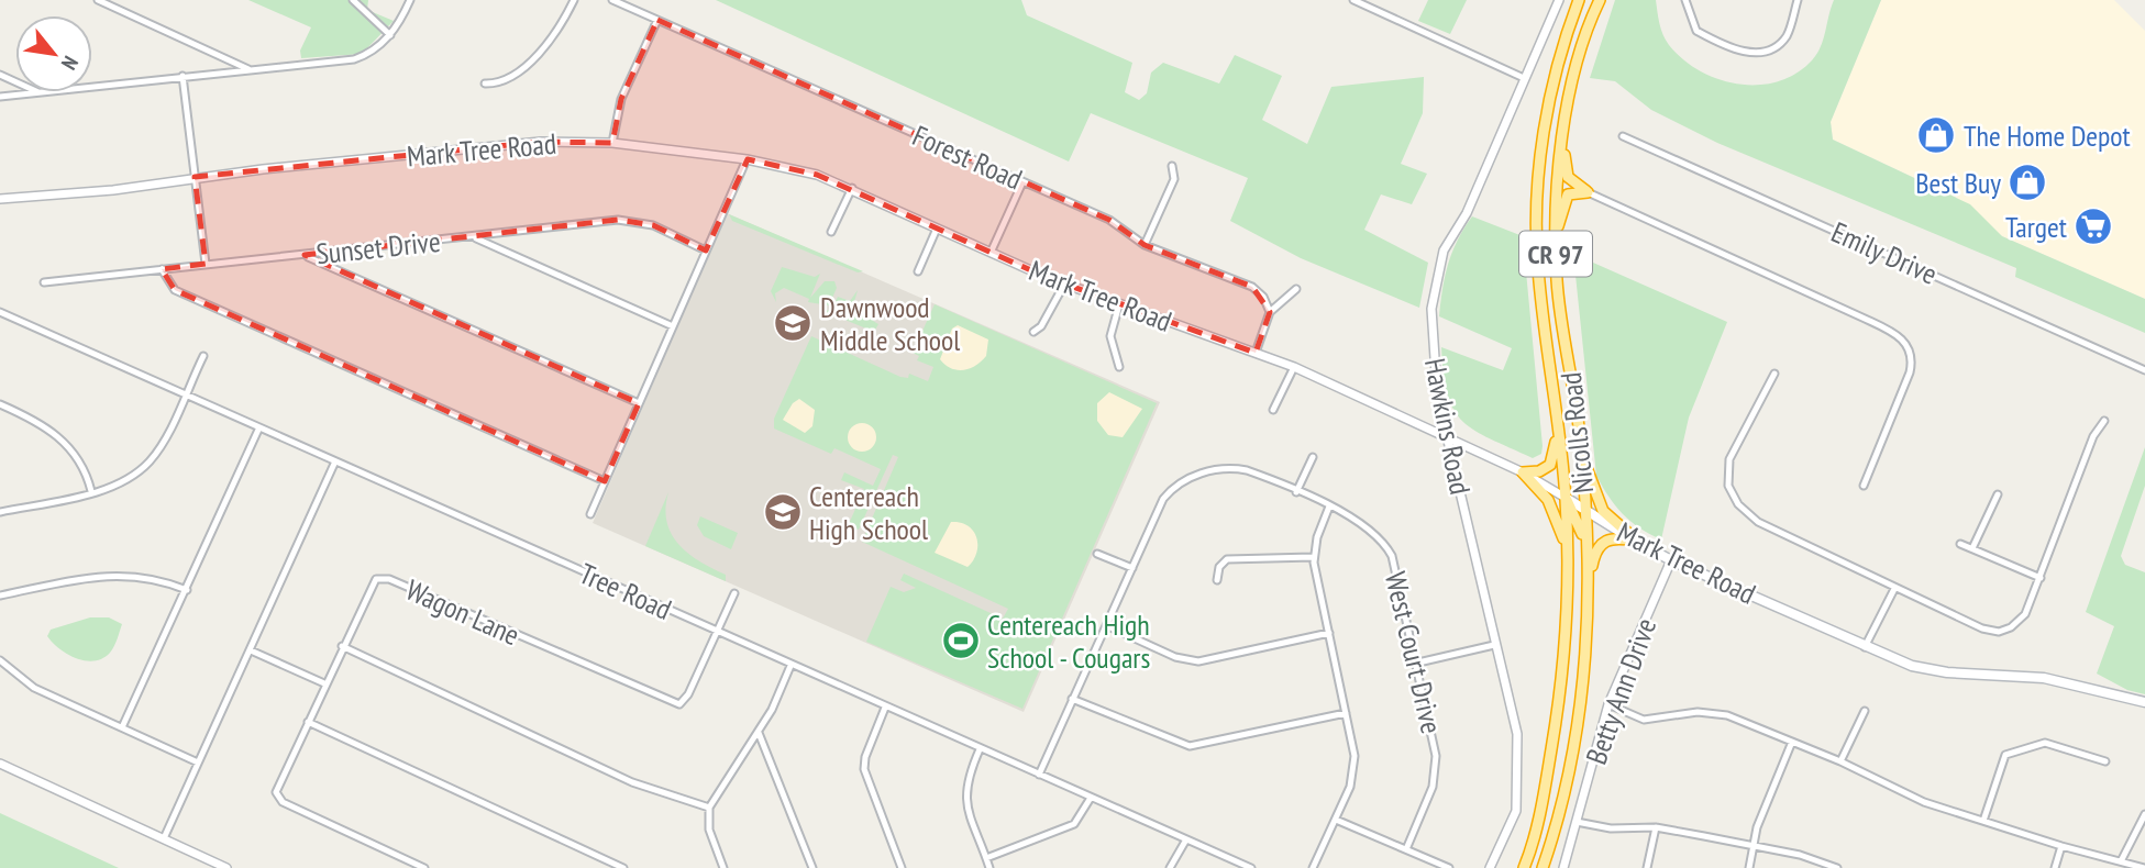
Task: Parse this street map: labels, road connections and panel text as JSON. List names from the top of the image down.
{
  "streets": {
    "highway": ["CR 97", "Nicolls Road"],
    "main road": ["Mark Tree Road"],
    "street": [
      "Forest Road",
      "Sunset Drive",
      "Emily Drive",
      "Hawkins Road",
      "Tree Road",
      "Wagon Lane",
      "West Court Drive",
      "Betty Ann Drive"
    ]
  },
  "crossings": [
    ["Mark Tree Road", "Hawkins Road"],
    ["Mark Tree Road", "Nicolls Road"],
    ["Mark Tree Road", "Betty Ann Drive"],
    ["Tree Road", "Wagon Lane"],
    ["Tree Road", "West Court Drive"]
  ],
  "places": {
    "shop": ["The Home Depot", "Best Buy"],
    "supermarket": ["Target"],
    "school or university": ["Dawnwood Middle School", "Centereach High School"],
    "sports": ["Centereach High School - Cougars"]
  },
  "north": "bottom right"
}
